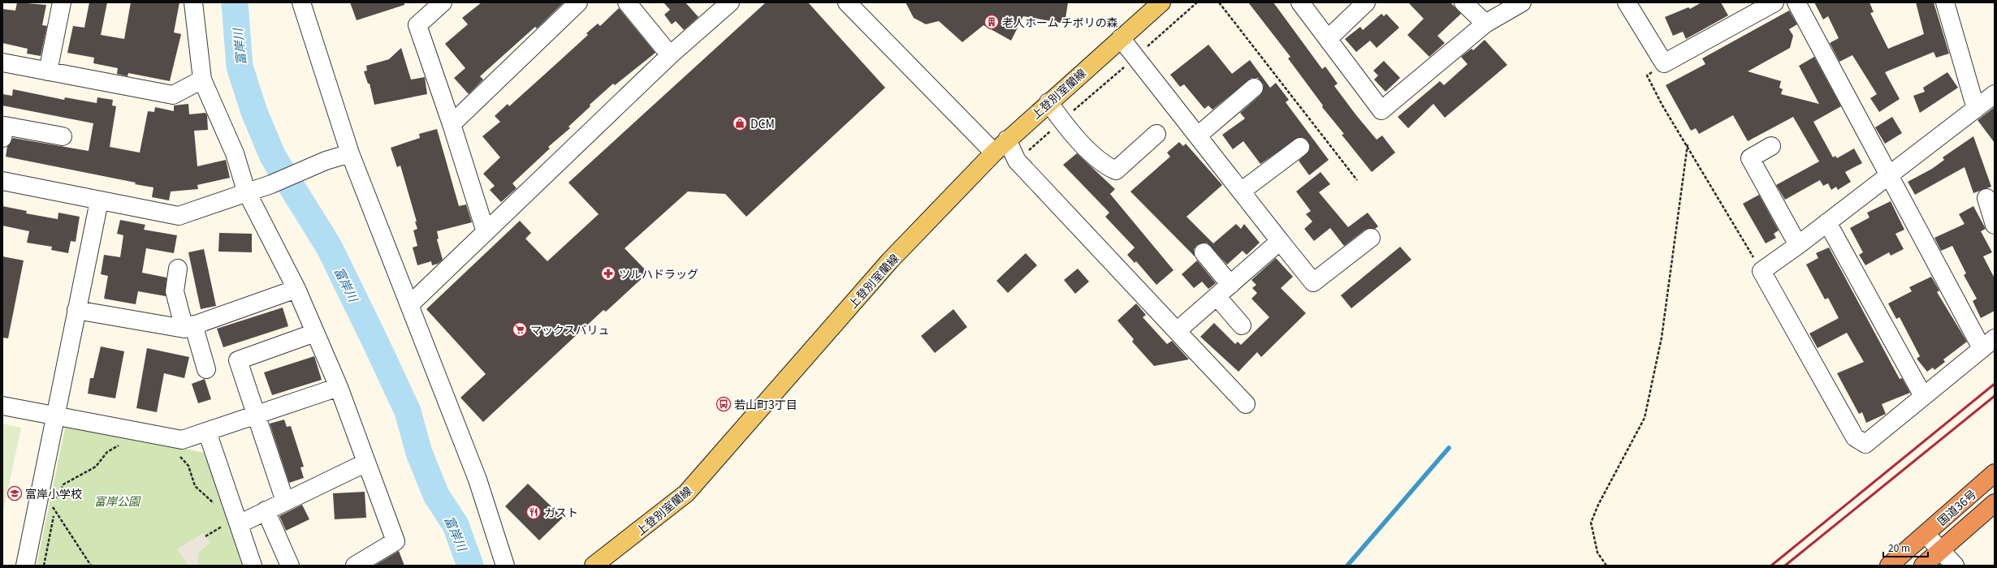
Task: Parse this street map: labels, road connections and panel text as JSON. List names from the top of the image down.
{
  "streets": {
    "highway": ["国道36号"],
    "main road": ["上登別室蘭線"]
  },
  "water": ["富岸川"],
  "parks": ["富岸公園"],
  "places": {
    "building": ["老人ホーム チボリの森"],
    "shop": ["DCM"],
    "pharmacy": ["ツルハドラッグ"],
    "supermarket": ["マックスバリュ"],
    "bus stop": ["若山町3丁目"],
    "school or university": ["富岸小学校"],
    "restaurant": ["ガスト"]
  },
  "scale_bar": "20 m"
}
